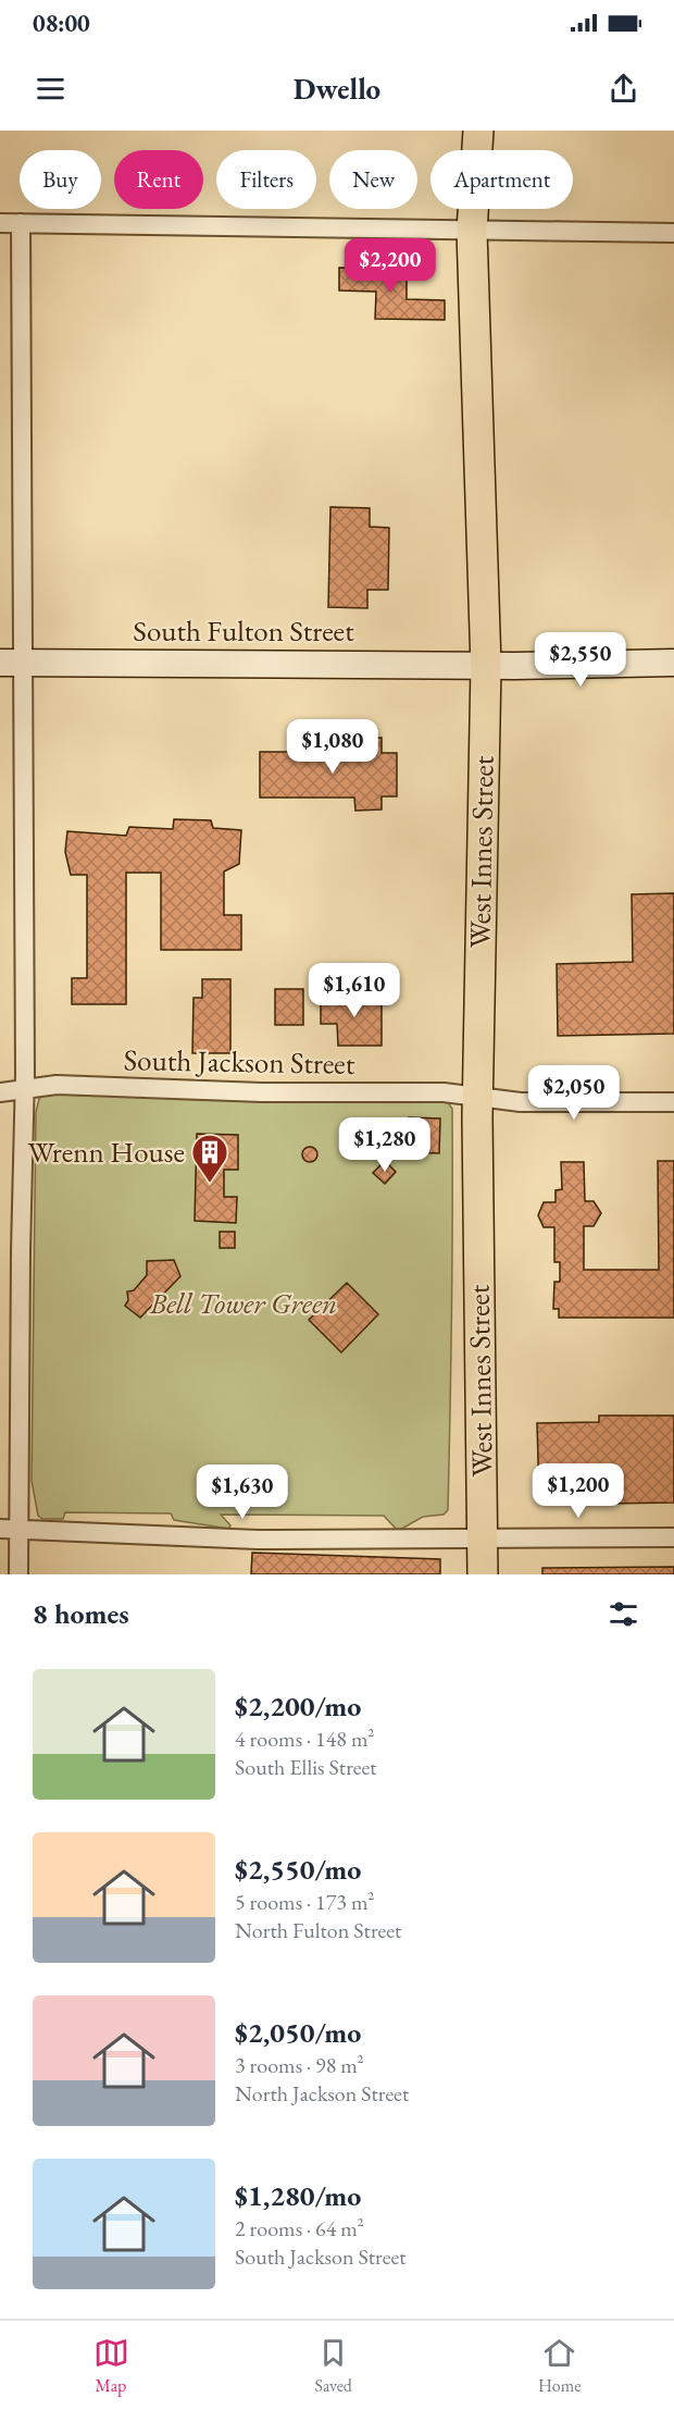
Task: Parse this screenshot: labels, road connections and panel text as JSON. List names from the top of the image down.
{
  "streets": {
    "main road": ["West Innes Street"],
    "street": ["South Fulton Street", "South Jackson Street"]
  },
  "crossings": [
    ["South Fulton Street", "West Innes Street"],
    ["West Innes Street", "South Jackson Street"]
  ],
  "parks": ["Bell Tower Green"],
  "places": {
    "building": ["Wrenn House"]
  },
  "page": {
    "status": "08:00",
    "header": "Dwello",
    "chip": [
      "Buy",
      "Rent",
      "Filters",
      "New",
      "Apartment"
    ],
    "price": [
      "$2,200",
      "$2,550",
      "$1,080",
      "$1,610",
      "$2,050",
      "$1,280",
      "$1,200",
      "$1,630"
    ],
    "heading": "8 homes",
    "list": [
      {
        "name": "$2,200/mo",
        "note": "4 rooms · 148 m² · South Ellis Street"
      },
      {
        "name": "$2,550/mo",
        "note": "5 rooms · 173 m² · North Fulton Street"
      },
      {
        "name": "$2,050/mo",
        "note": "3 rooms · 98 m² · North Jackson Street"
      },
      {
        "name": "$1,280/mo",
        "note": "2 rooms · 64 m² · South Jackson Street"
      }
    ],
    "tabs": ["Map", "Saved", "Home"]
  }
}
